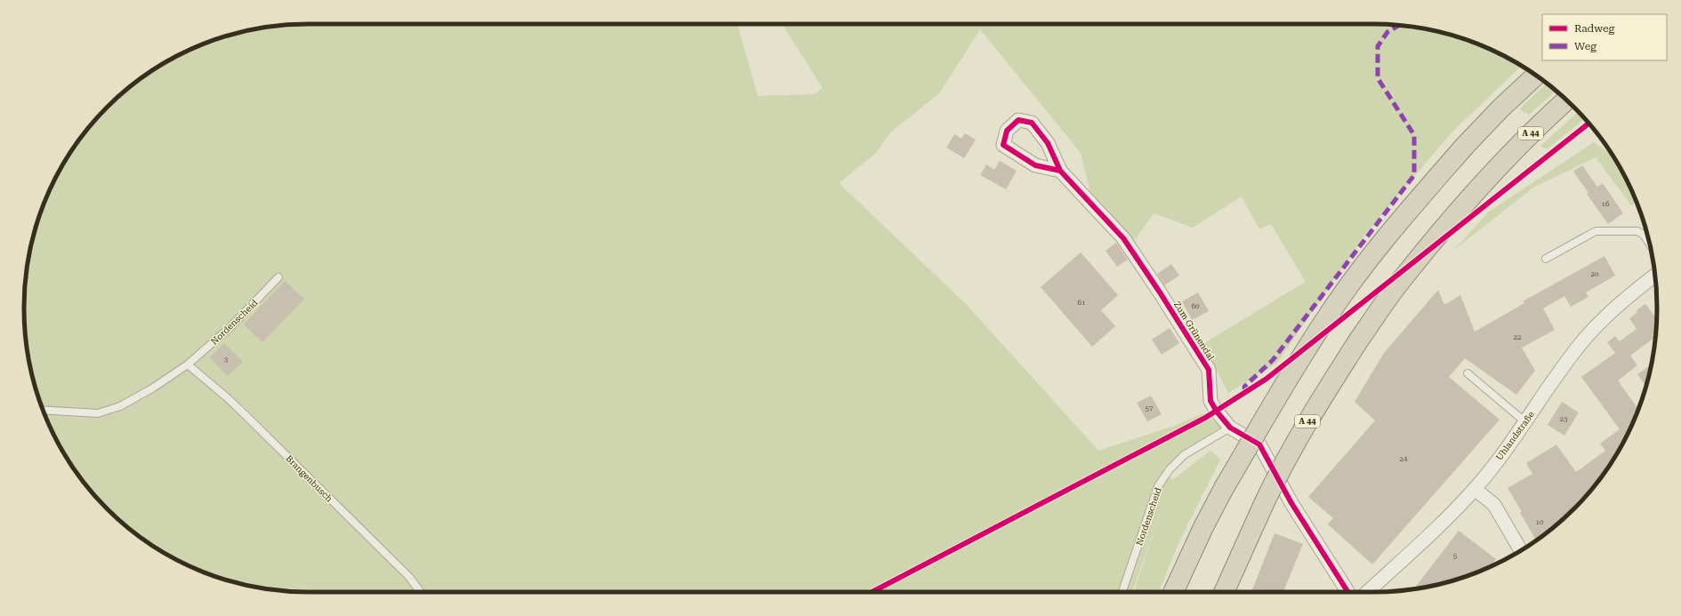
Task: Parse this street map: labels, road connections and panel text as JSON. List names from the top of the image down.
{
  "streets": {
    "highway": ["A 44"],
    "street": ["Zum Grünendal", "Uhlandstraße"],
    "lane": ["Nordenscheid", "Brangenbusch"]
  },
  "crossings": [
    ["Nordenscheid", "Zum Grünendal"],
    ["Nordenscheid", "Brangenbusch"]
  ],
  "house_numbers": [
    "16",
    "20",
    "61",
    "60",
    "22",
    "3",
    "57",
    "23",
    "24",
    "10",
    "5"
  ],
  "legend": ["Radweg", "Weg"]
}
